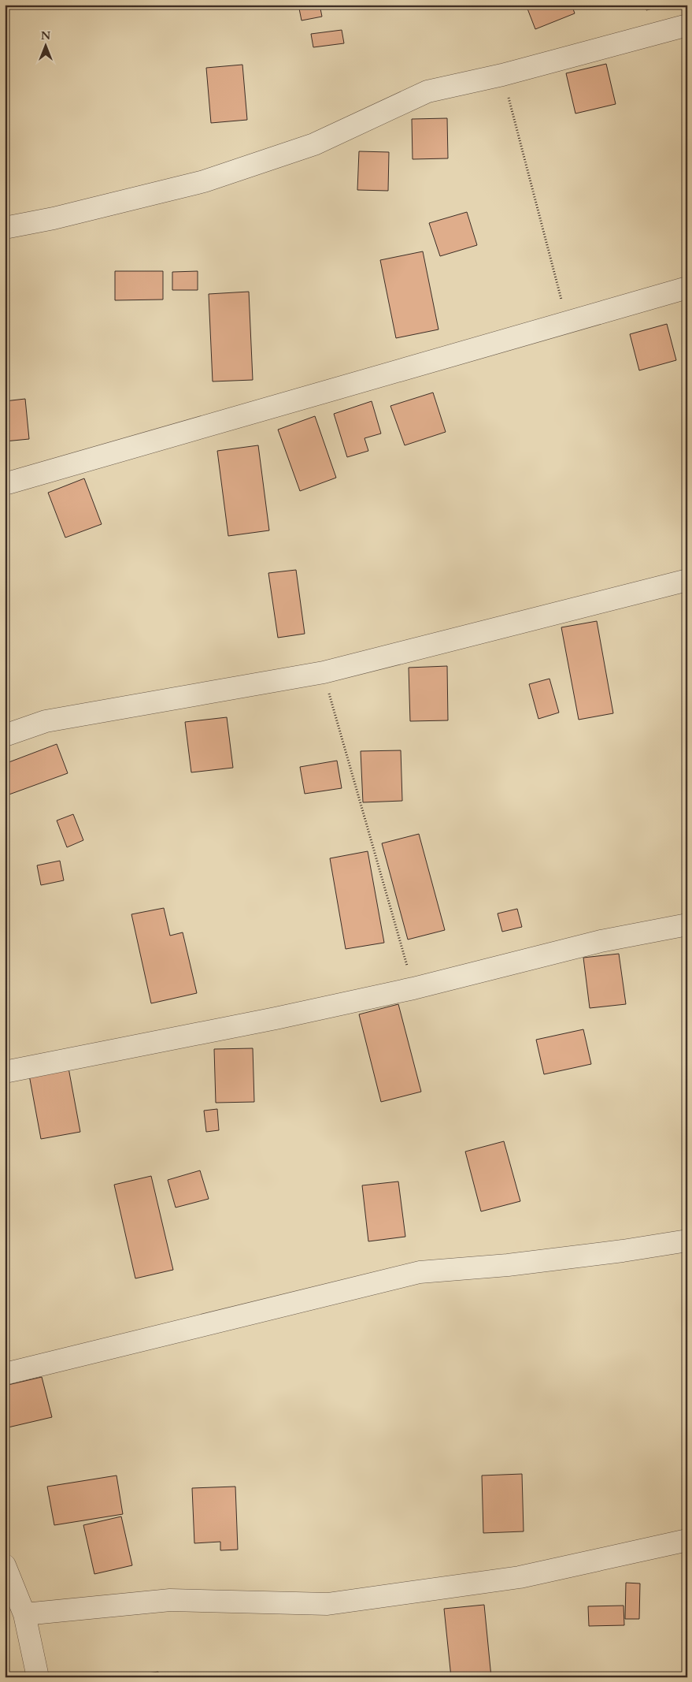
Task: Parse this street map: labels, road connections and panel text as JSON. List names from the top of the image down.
{
  "north": "top"
}
